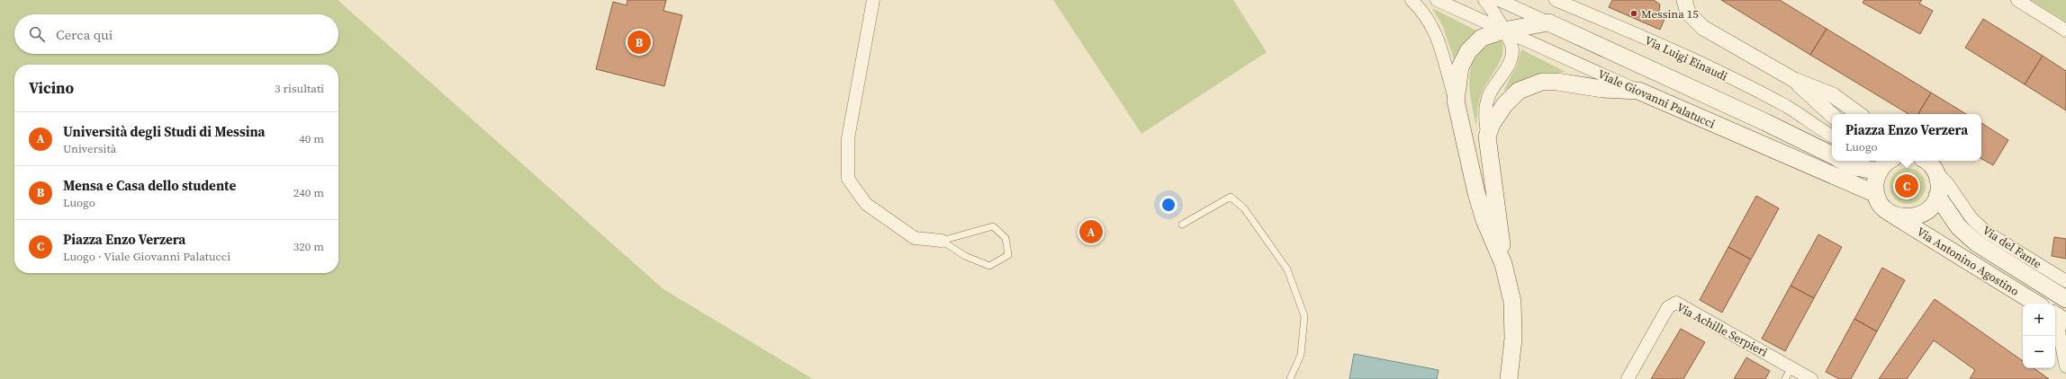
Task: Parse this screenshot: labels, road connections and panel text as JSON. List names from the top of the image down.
{
  "streets": {
    "main road": ["Viale Giovanni Palatucci", "Via Antonino Agostino"],
    "street": ["Via Luigi Einaudi", "Via del Fante", "Via Achille Serpieri"]
  },
  "crossings": [
    ["Viale Giovanni Palatucci", "Via Antonino Agostino"]
  ],
  "places": ["Messina 15"],
  "page": {
    "search": "Cerca qui",
    "pins": ["B", "C", "A"],
    "heading": ["Vicino", "3 risultati"],
    "list": [
      {
        "mark": "A",
        "name": "Università degli Studi di Messina",
        "note": "Università",
        "value": "40 m"
      },
      {
        "mark": "B",
        "name": "Mensa e Casa dello studente",
        "note": "Luogo",
        "value": "240 m"
      },
      {
        "mark": "C",
        "name": "Piazza Enzo Verzera",
        "note": "Luogo · Viale Giovanni Palatucci",
        "value": "320 m"
      }
    ],
    "popup": ["Piazza Enzo Verzera", "Luogo"],
    "map_buttons": ["+", "−"]
  }
}
